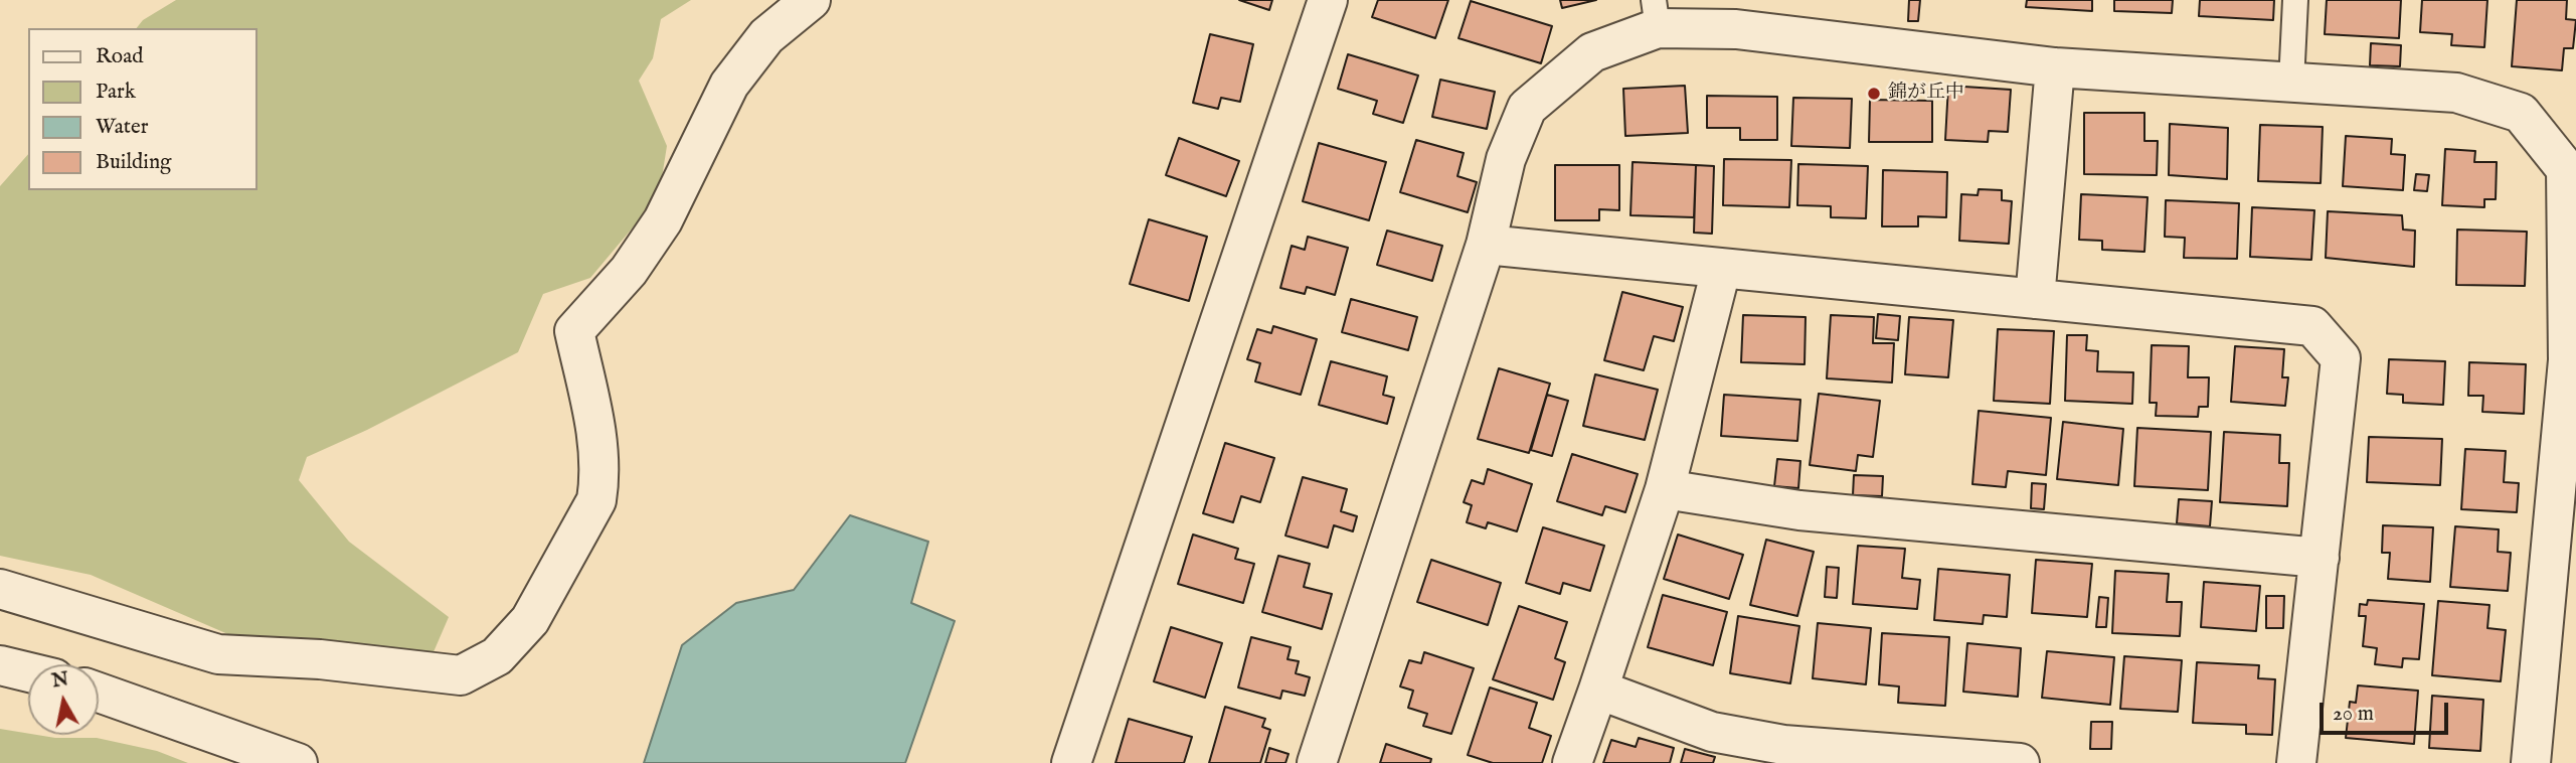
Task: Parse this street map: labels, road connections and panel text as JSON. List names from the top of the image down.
{
  "places": ["錦が丘中"],
  "legend": [
    "Road",
    "Park",
    "Water",
    "Building"
  ],
  "scale_bar": "20 m",
  "north": "top"
}
